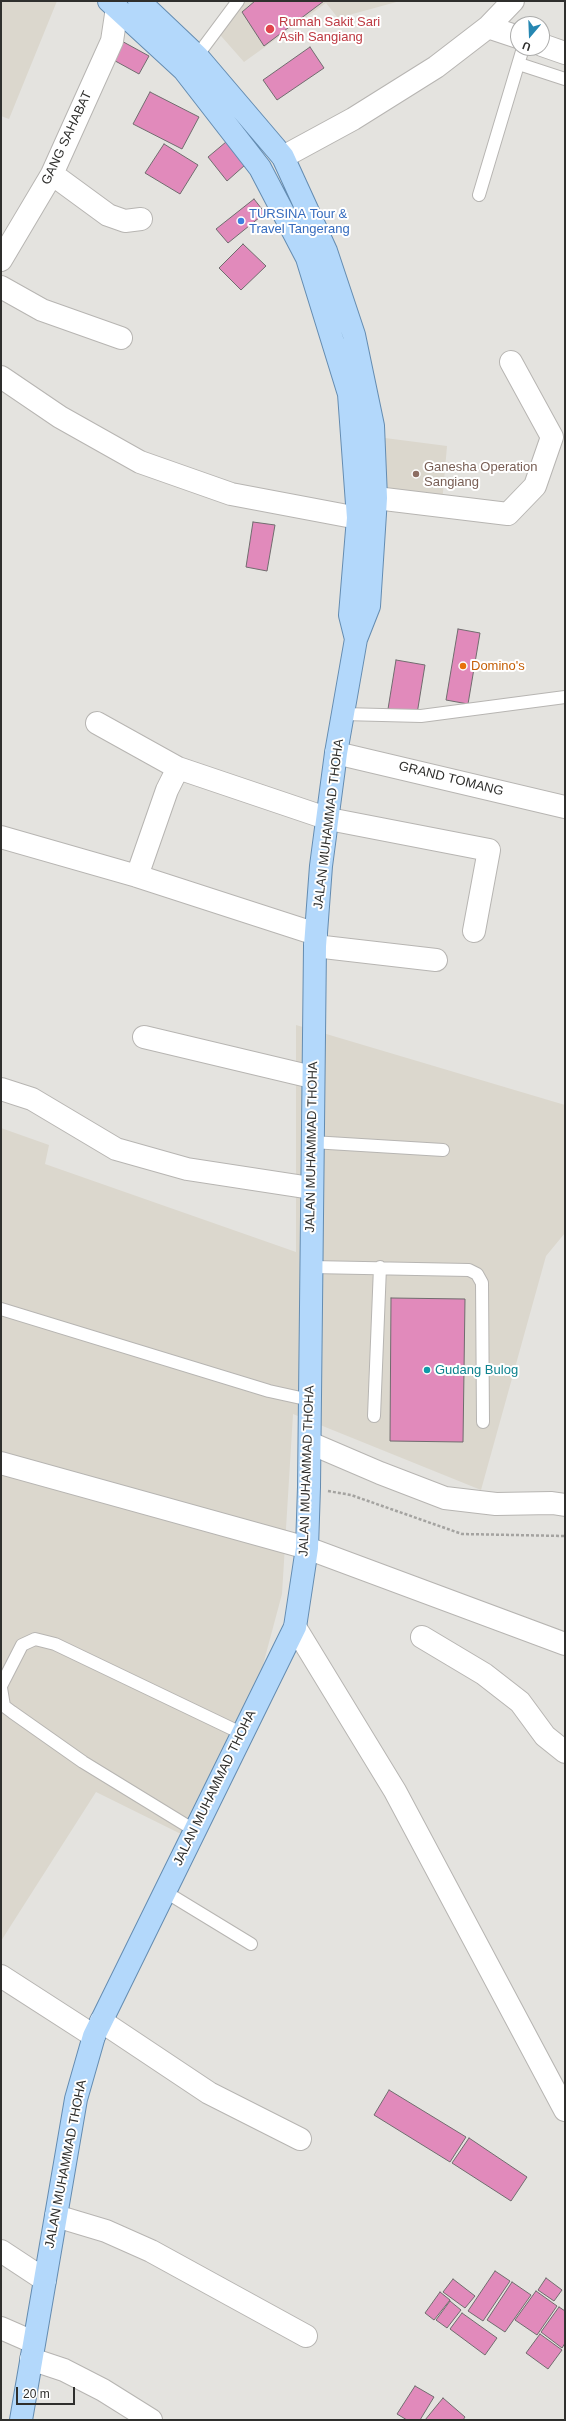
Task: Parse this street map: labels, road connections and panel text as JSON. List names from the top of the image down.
{
  "streets": {
    "main road": ["JALAN MUHAMMAD THOHA"],
    "street": ["GANG SAHABAT", "GRAND TOMANG"]
  },
  "crossings": [
    ["GANG SAHABAT", "JALAN MUHAMMAD THOHA"],
    ["GRAND TOMANG", "JALAN MUHAMMAD THOHA"]
  ],
  "places": [
    "Rumah Sakit Sari Asih Sangiang",
    "TURSINA Tour & Travel Tangerang",
    "Ganesha Operation Sangiang",
    "Domino's",
    "Gudang Bulog"
  ],
  "scale_bar": "20 m",
  "north": "bottom"
}
